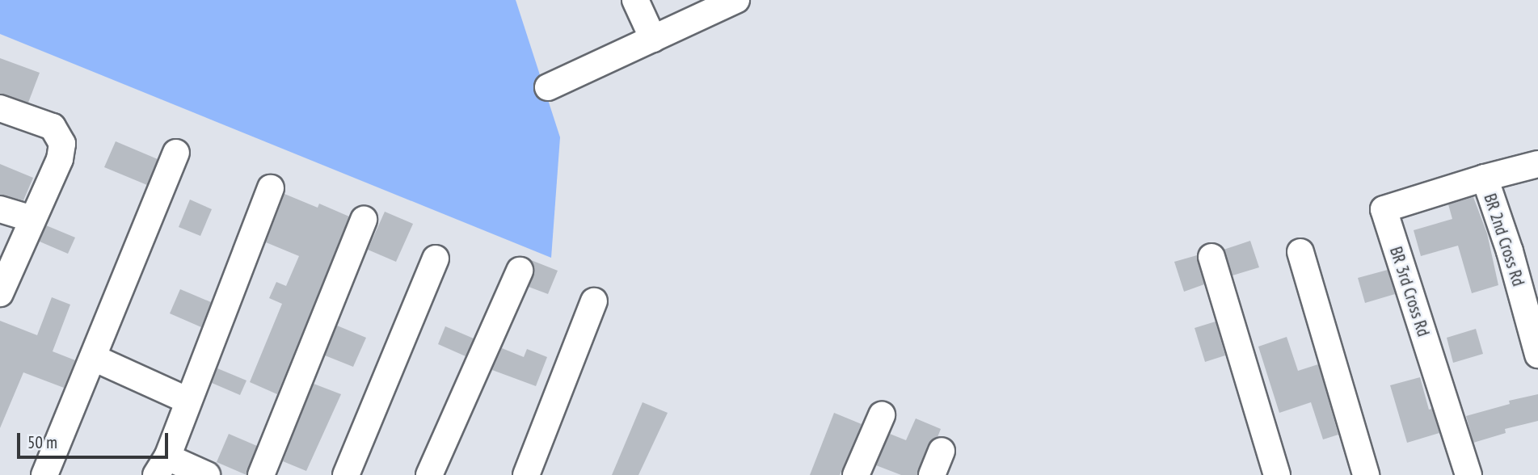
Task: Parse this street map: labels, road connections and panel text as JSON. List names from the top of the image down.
{
  "streets": {
    "street": ["BR 2nd Cross Rd", "BR 3rd Cross Rd"]
  },
  "crossings": [
    ["BR 2nd Cross Rd", "BR 3rd Cross Rd"]
  ],
  "scale_bar": "50 m"
}
